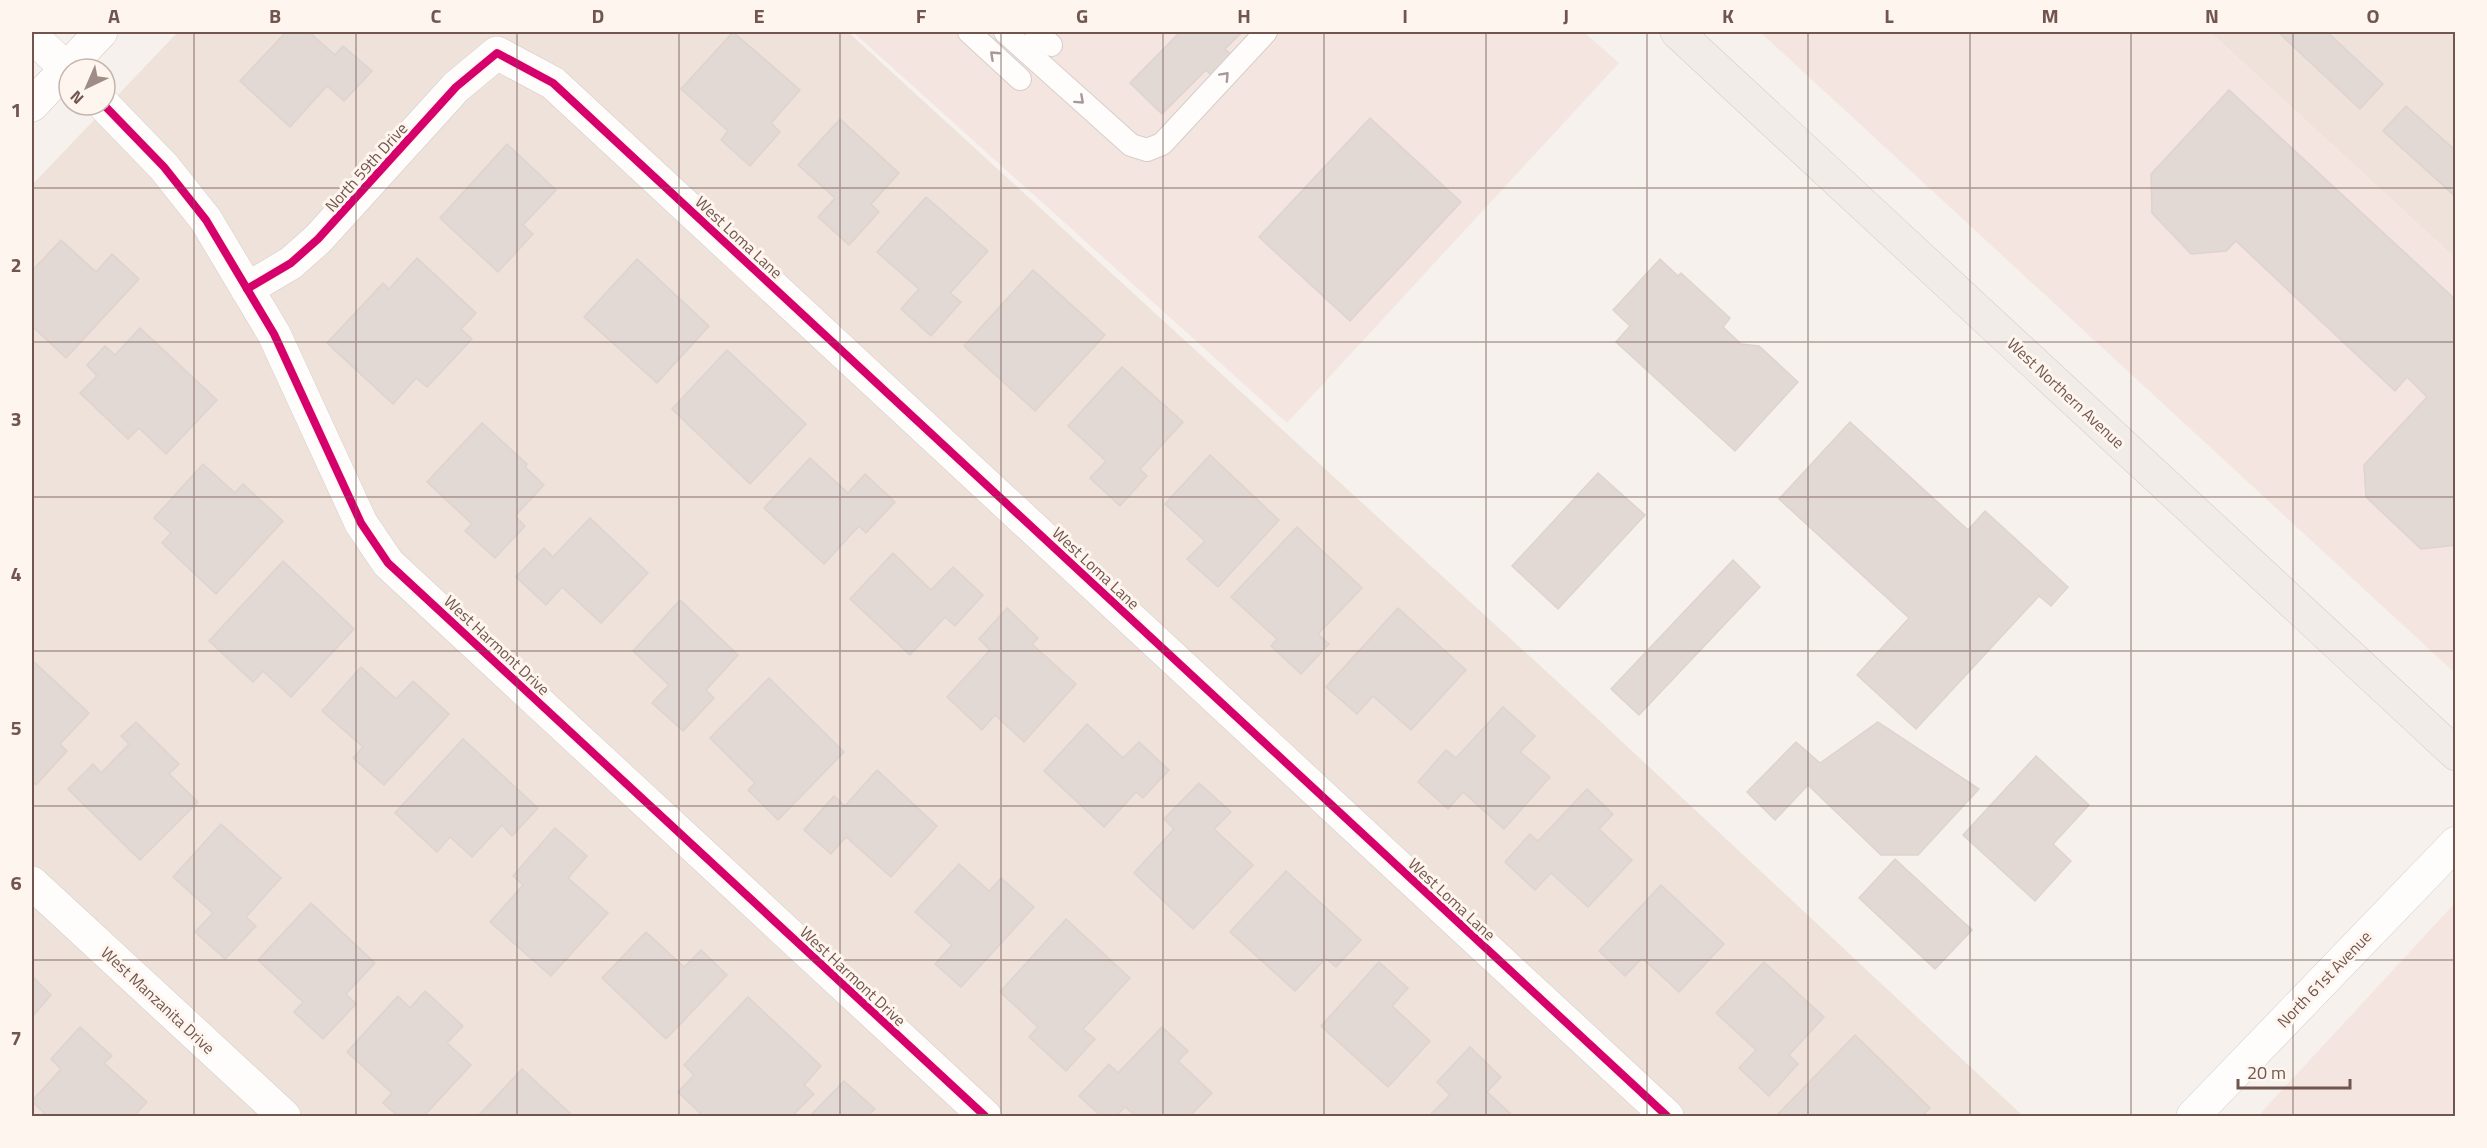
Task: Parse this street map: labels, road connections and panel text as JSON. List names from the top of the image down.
{
  "streets": {
    "main road": ["West Northern Avenue"],
    "street": [
      "North 59th Drive",
      "West Loma Lane",
      "West Harmont Drive",
      "North 61st Avenue",
      "West Manzanita Drive"
    ]
  },
  "crossings": [
    ["North 59th Drive", "West Loma Lane"],
    ["North 59th Drive", "West Harmont Drive"]
  ],
  "scale_bar": "20 m",
  "north": "bottom left",
  "grid": {
    "columns": [
      "A",
      "B",
      "C",
      "D",
      "E",
      "F",
      "G",
      "H",
      "I",
      "J",
      "K",
      "L",
      "M",
      "N",
      "O"
    ],
    "rows": [
      "1",
      "2",
      "3",
      "4",
      "5",
      "6",
      "7"
    ]
  }
}
